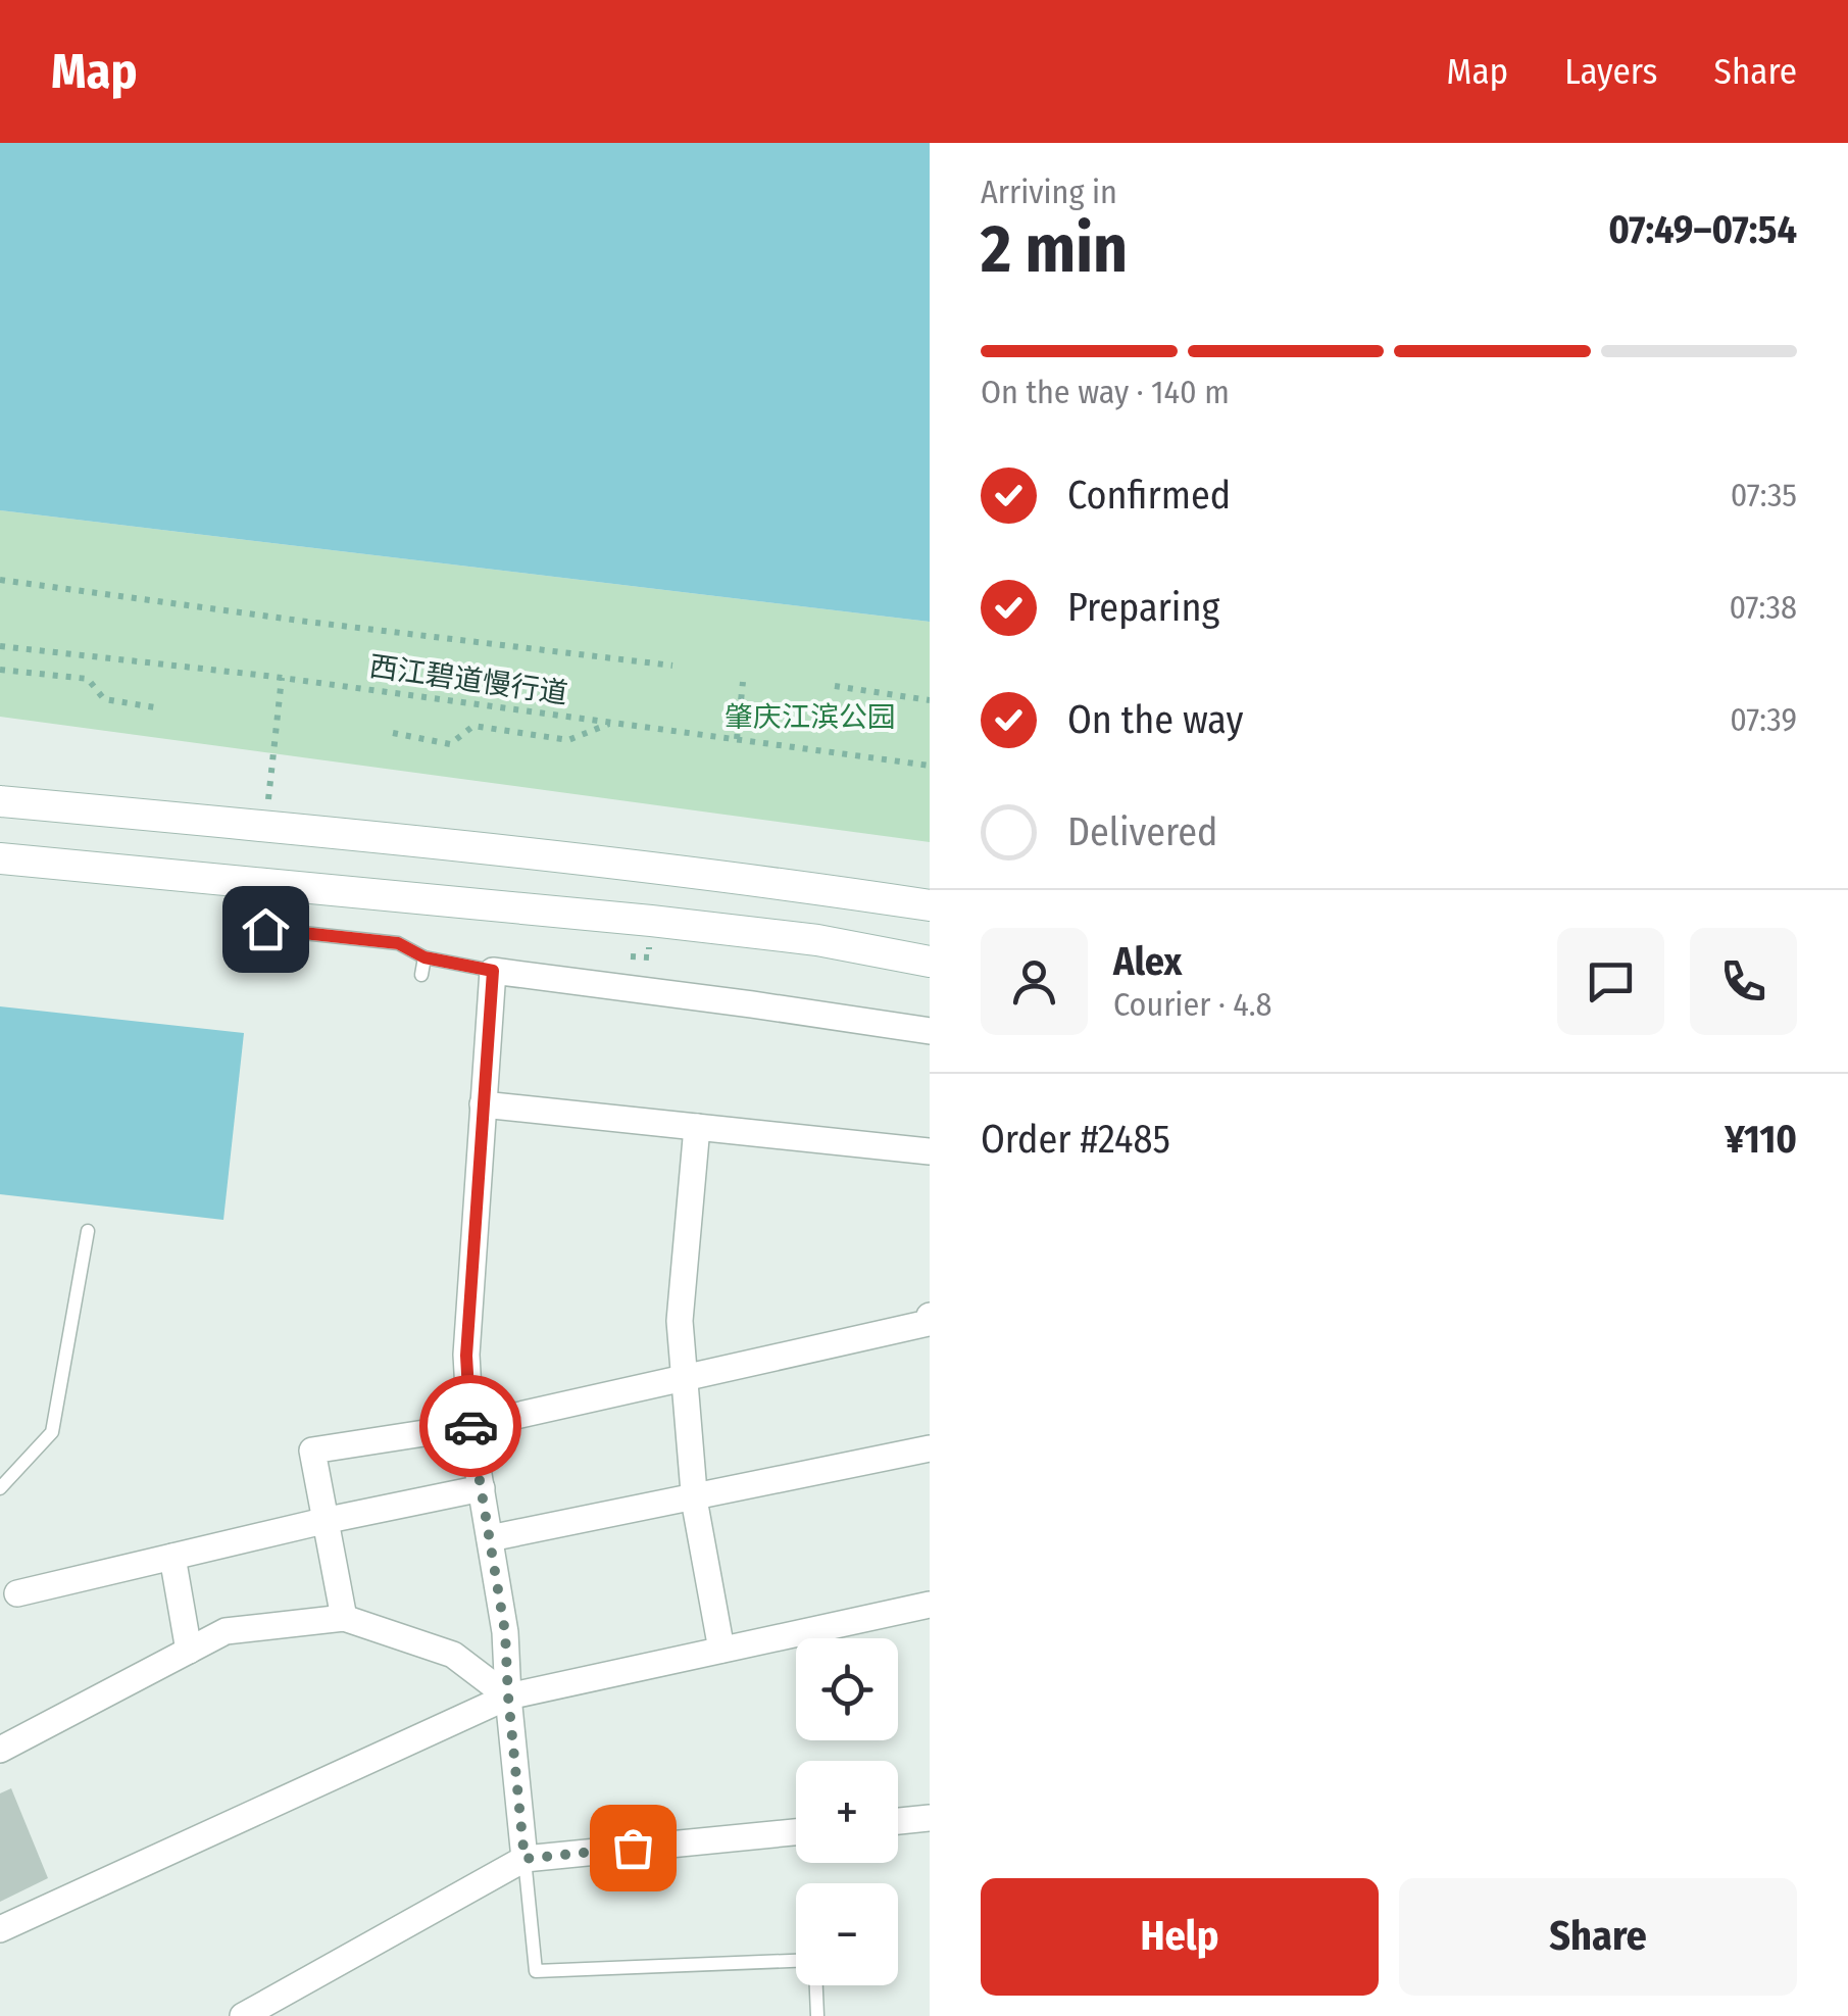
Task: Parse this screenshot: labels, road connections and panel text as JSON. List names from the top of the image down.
{
  "streets": {
    "path": ["西江碧道慢行道"]
  },
  "parks": ["肇庆江滨公园"],
  "page": {
    "header": "Map",
    "nav": ["Map", "Layers", "Share"],
    "heading": ["2 min", "Arriving in", "07:49–07:54"],
    "panel": [
      "Alex",
      "Courier · 4.8",
      "Order #2485",
      "¥110"
    ],
    "bar": "On the way · 140 m",
    "list": [
      ["Confirmed", "07:35"],
      ["Preparing", "07:38"],
      ["On the way", "07:39"],
      "Delivered"
    ],
    "map_buttons": ["+", "−"],
    "buttons": ["Help", "Share"]
  }
}
